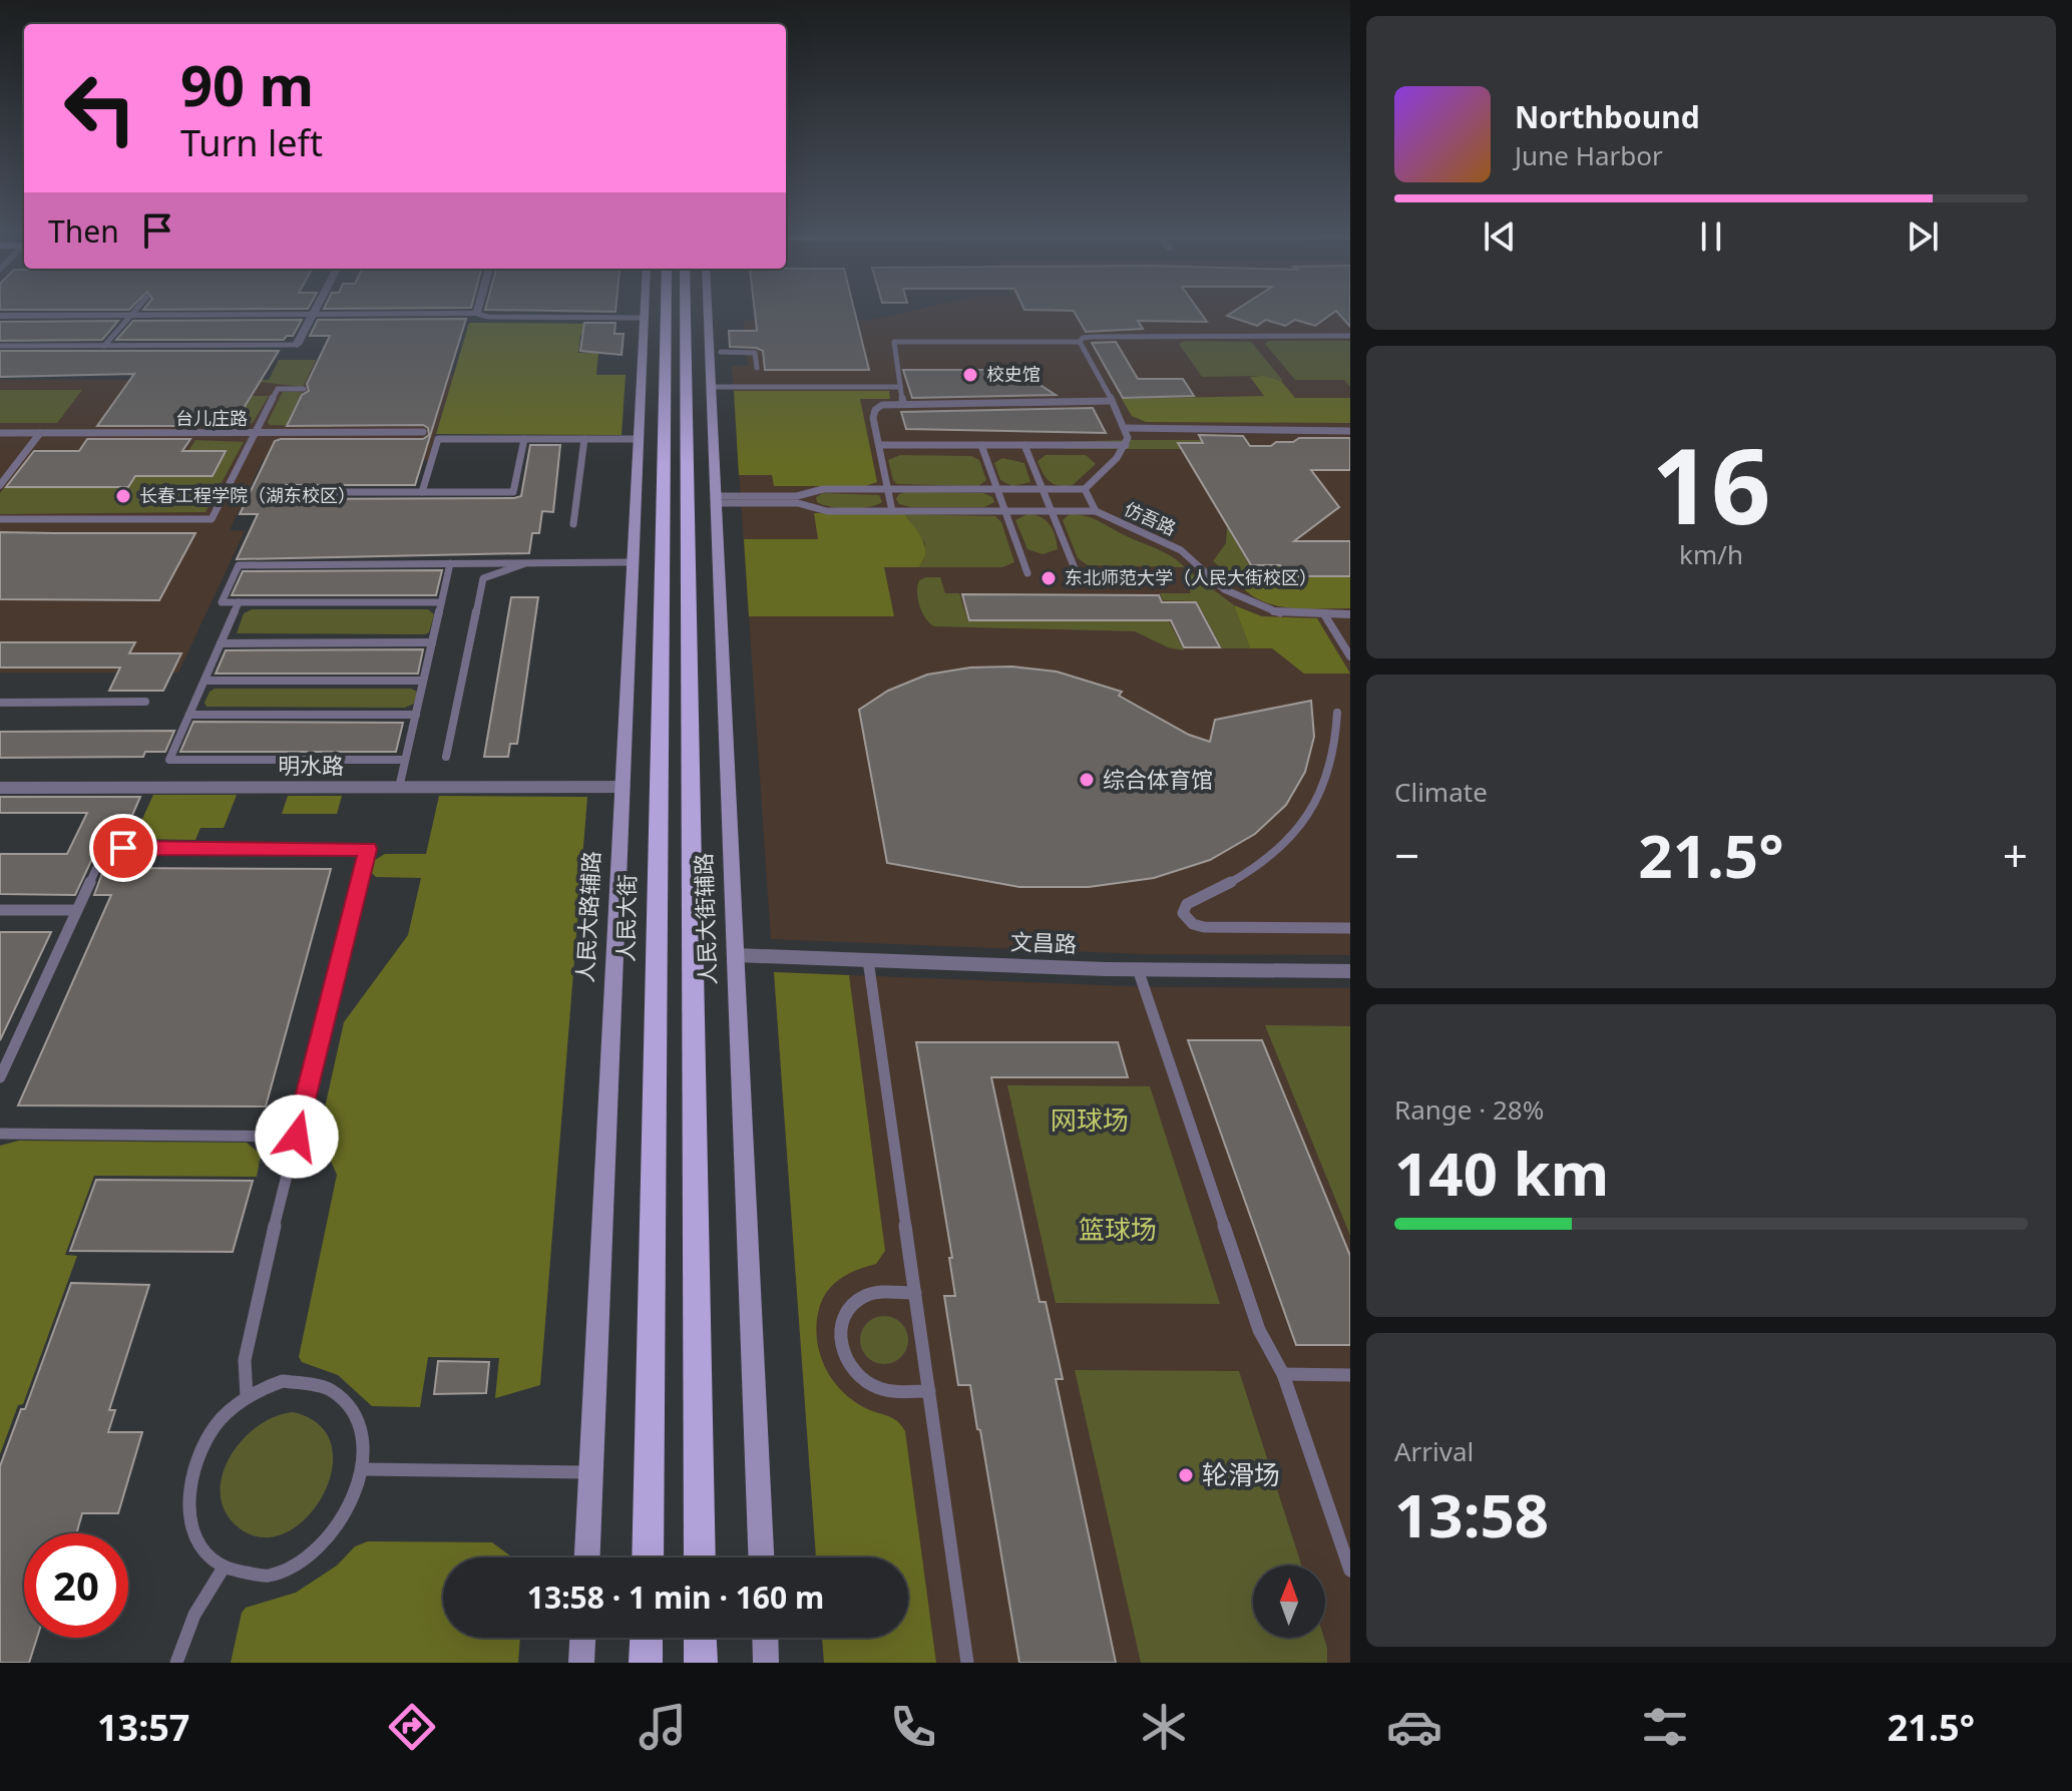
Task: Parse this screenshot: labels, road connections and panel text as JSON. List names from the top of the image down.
{
  "streets": {
    "main road": ["人民大路辅路", "人民大街", "人民大街辅路"],
    "street": ["明水路", "文昌路"],
    "lane": ["台儿庄路", "仿吾路"]
  },
  "crossings": [
    ["明水路", "人民大路辅路"],
    ["人民大街辅路", "文昌路"]
  ],
  "parks": ["网球场", "篮球场"],
  "places": [
    "校史馆",
    "长春工程学院（湖东校区）",
    "东北师范大学（人民大街校区）",
    "综合体育馆",
    "轮滑场"
  ],
  "north": "top",
  "page": {
    "turn": ["90 m", "Turn left"],
    "song": ["Northbound", "June Harbor"],
    "then": "Then",
    "tile": [
      ["16", "km/h"],
      "Climate",
      ["Range · 28%", "140 km"],
      ["Arrival", "13:58"]
    ],
    "heat": ["−", "21.5°", "+"],
    "limit": "20",
    "trip": "13:58 · 1 min · 160 m",
    "tabs": ["13:57", "21.5°"]
  }
}
